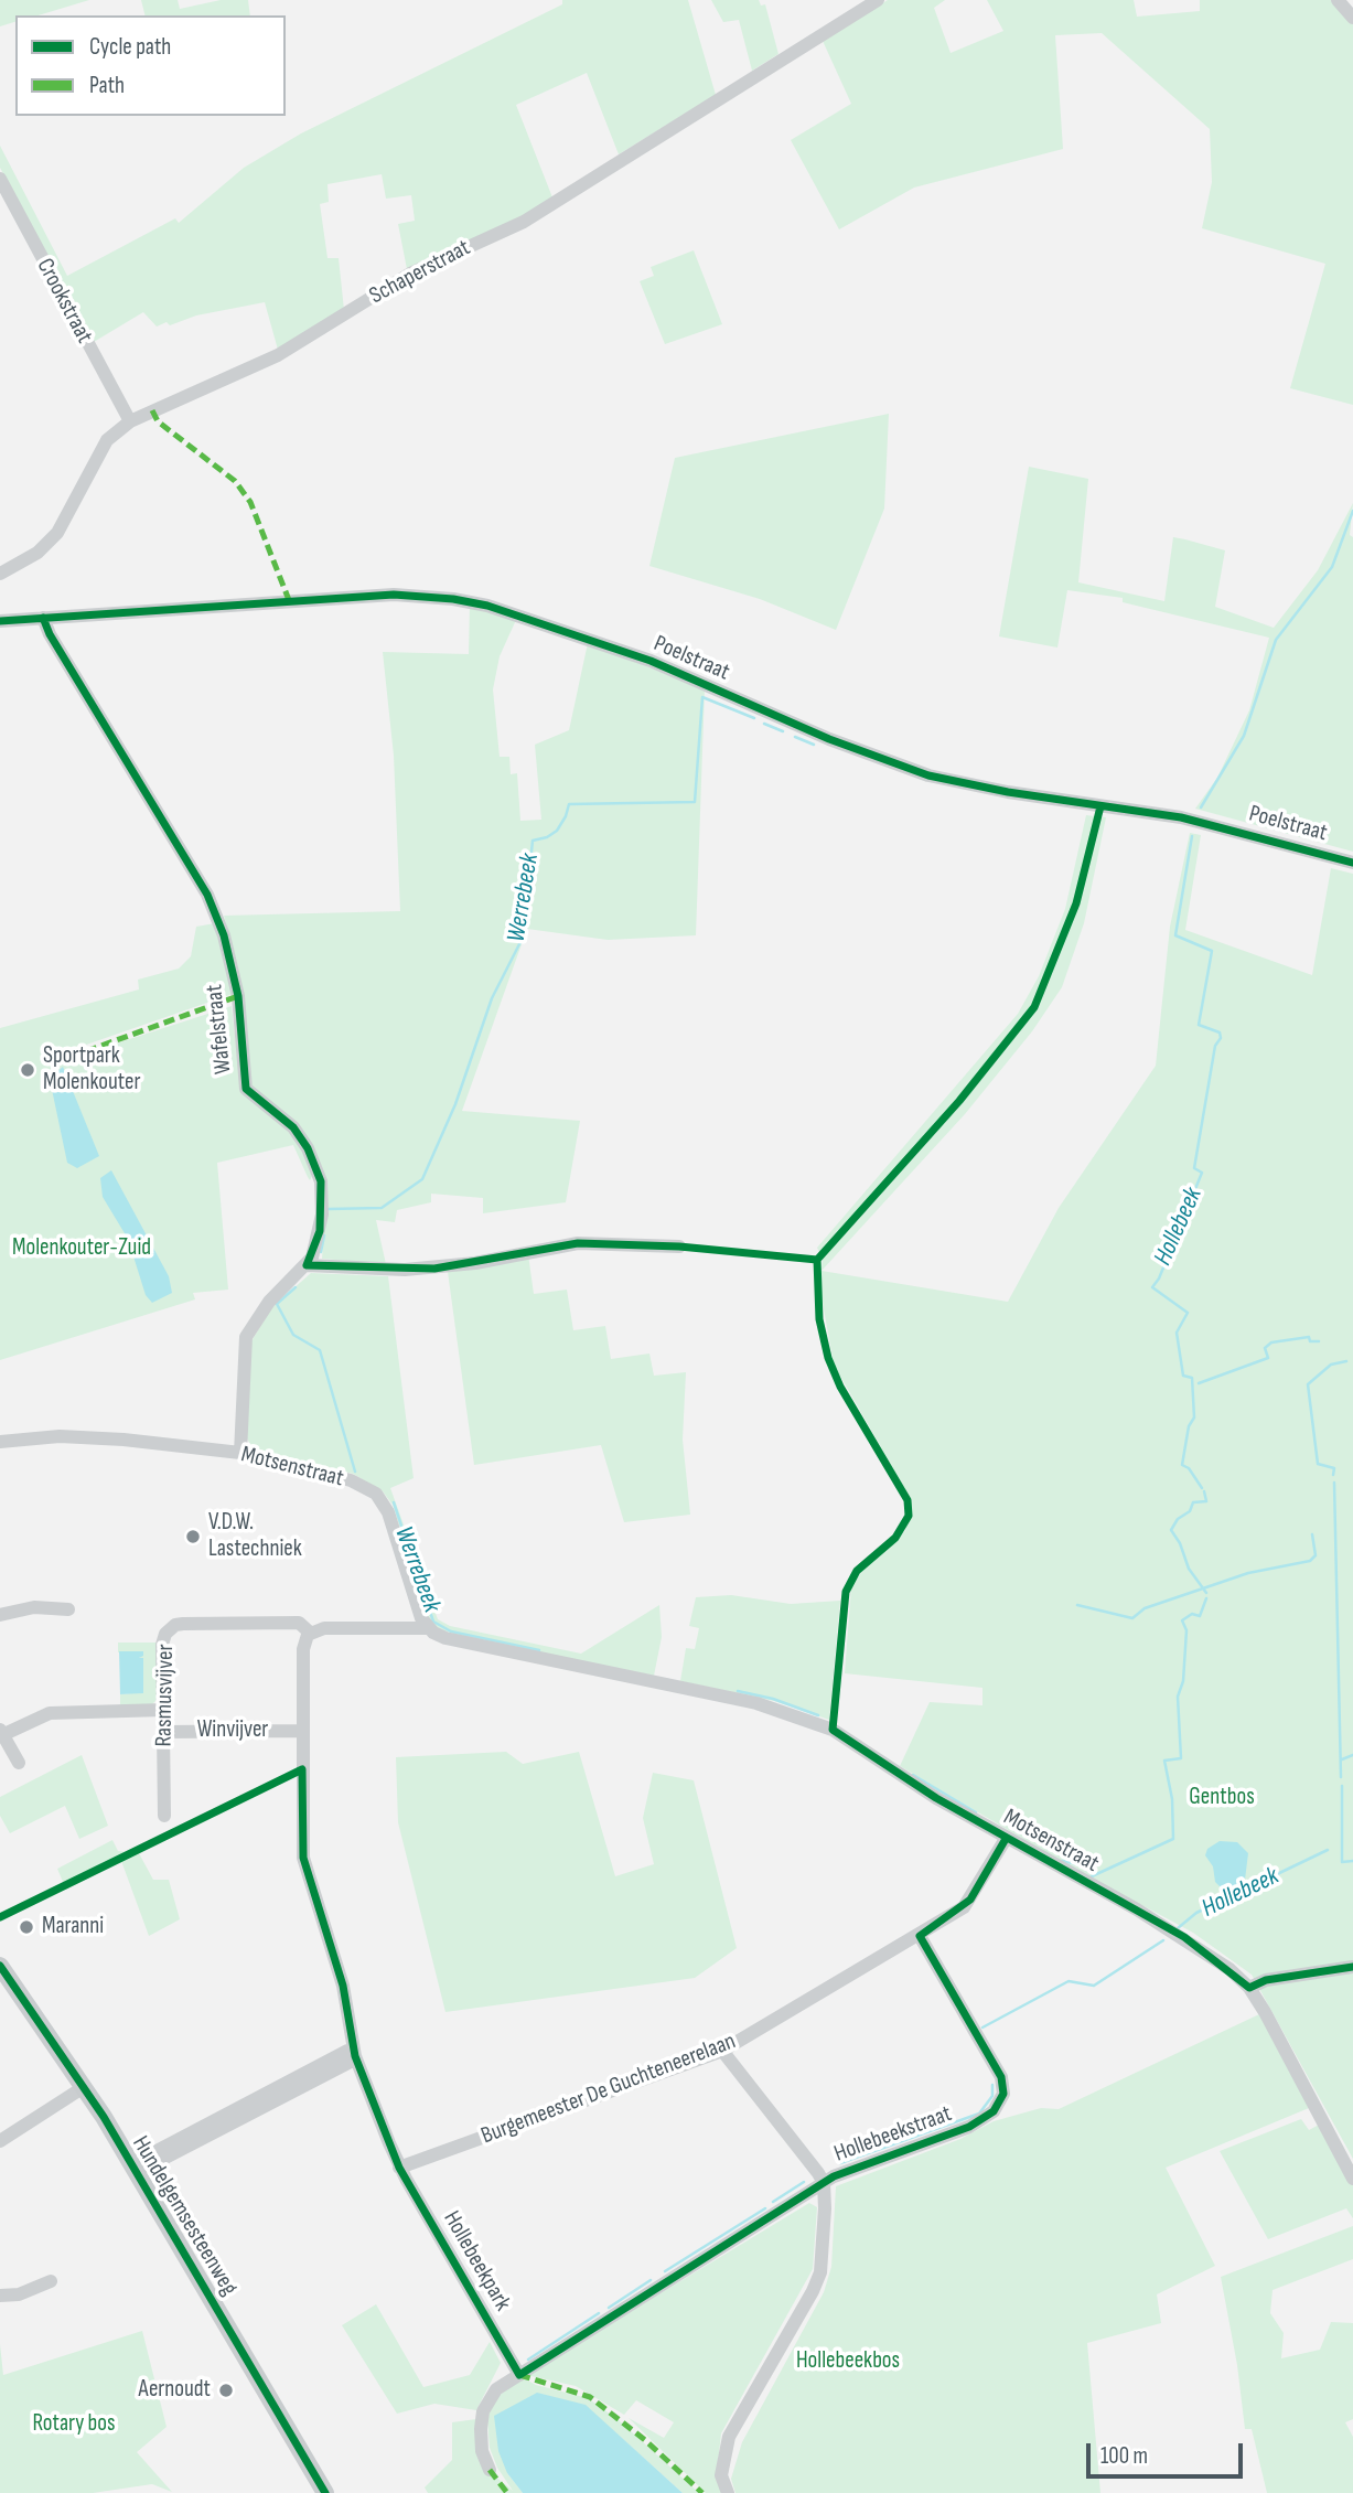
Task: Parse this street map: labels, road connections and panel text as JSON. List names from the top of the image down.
{
  "streets": {
    "main road": ["Hundelgemsesteenweg"],
    "street": [
      "Schaperstraat",
      "Crookstraat",
      "Poelstraat",
      "Wafelstraat",
      "Motsenstraat",
      "Rasmusvijver",
      "Winvijver",
      "Burgemeester De Guchteneerelaan",
      "Hollebeekstraat",
      "Hollebeekpark"
    ]
  },
  "crossings": [
    ["Schaperstraat", "Crookstraat"],
    ["Poelstraat", "Wafelstraat"],
    ["Wafelstraat", "Motsenstraat"],
    ["Motsenstraat", "Burgemeester De Guchteneerelaan"],
    ["Rasmusvijver", "Winvijver"],
    ["Burgemeester De Guchteneerelaan", "Hollebeekstraat"],
    ["Burgemeester De Guchteneerelaan", "Hollebeekpark"],
    ["Hollebeekstraat", "Hollebeekpark"]
  ],
  "water": ["Werrebeek", "Hollebeek"],
  "parks": [
    "Molenkouter-Zuid",
    "Gentbos",
    "Hollebeekbos",
    "Rotary bos"
  ],
  "places": [
    "Sportpark Molenkouter",
    "V.D.W. Lastechniek",
    "Maranni",
    "Aernoudt"
  ],
  "legend": ["Cycle path", "Path"],
  "scale_bar": "100 m"
}
